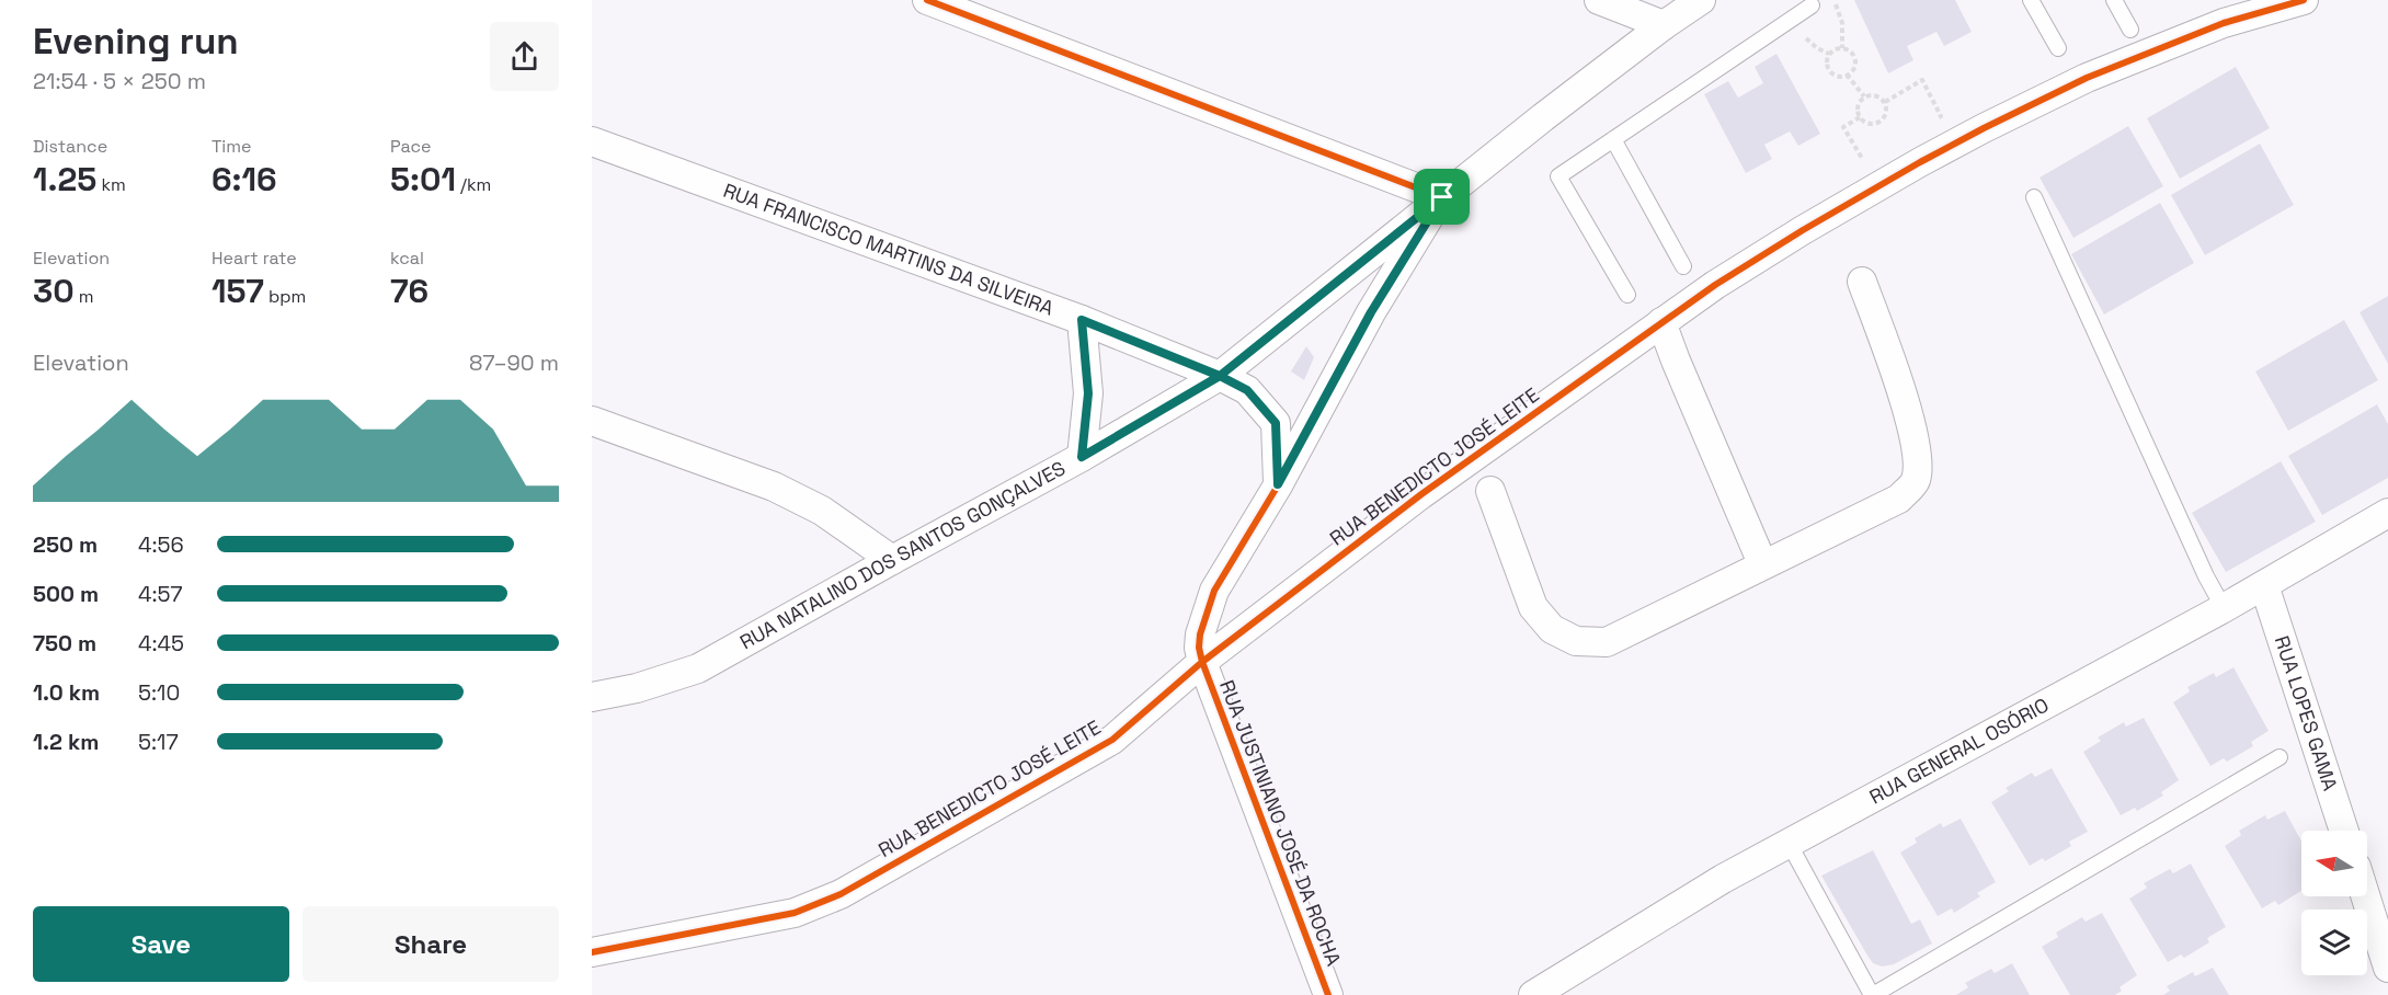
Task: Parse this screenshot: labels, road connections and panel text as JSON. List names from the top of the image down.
{
  "streets": {
    "street": [
      "RUA FRANCISCO MARTINS DA SILVEIRA",
      "RUA BENEDICTO JOSÉ LEITE",
      "RUA NATALINO DOS SANTOS GONÇALVES",
      "RUA LOPES GAMA",
      "RUA GENERAL OSÓRIO",
      "RUA JUSTINIANO JOSÉ DA ROCHA"
    ]
  },
  "crossings": [
    ["RUA FRANCISCO MARTINS DA SILVEIRA", "RUA NATALINO DOS SANTOS GONÇALVES"],
    ["RUA BENEDICTO JOSÉ LEITE", "RUA JUSTINIANO JOSÉ DA ROCHA"],
    ["RUA NATALINO DOS SANTOS GONÇALVES", "RUA JUSTINIANO JOSÉ DA ROCHA"],
    ["RUA LOPES GAMA", "RUA GENERAL OSÓRIO"]
  ],
  "north": "left",
  "page": {
    "heading": ["Evening run", "21:54 · 5 × 250 m"],
    "stats": [
      ["Distance", "1.25 km"],
      ["Time", "6:16"],
      ["Pace", "5:01 /km"],
      ["Elevation", "30 m"],
      ["Heart rate", "157 bpm"],
      ["kcal", "76"]
    ],
    "chart": ["Elevation", "87–90 m"],
    "list": [
      {
        "name": "250 m",
        "note": "4:56"
      },
      {
        "name": "500 m",
        "note": "4:57"
      },
      {
        "name": "750 m",
        "note": "4:45"
      },
      {
        "name": "1.0 km",
        "note": "5:10"
      },
      {
        "name": "1.2 km",
        "note": "5:17"
      }
    ],
    "buttons": ["Save", "Share"]
  }
}
